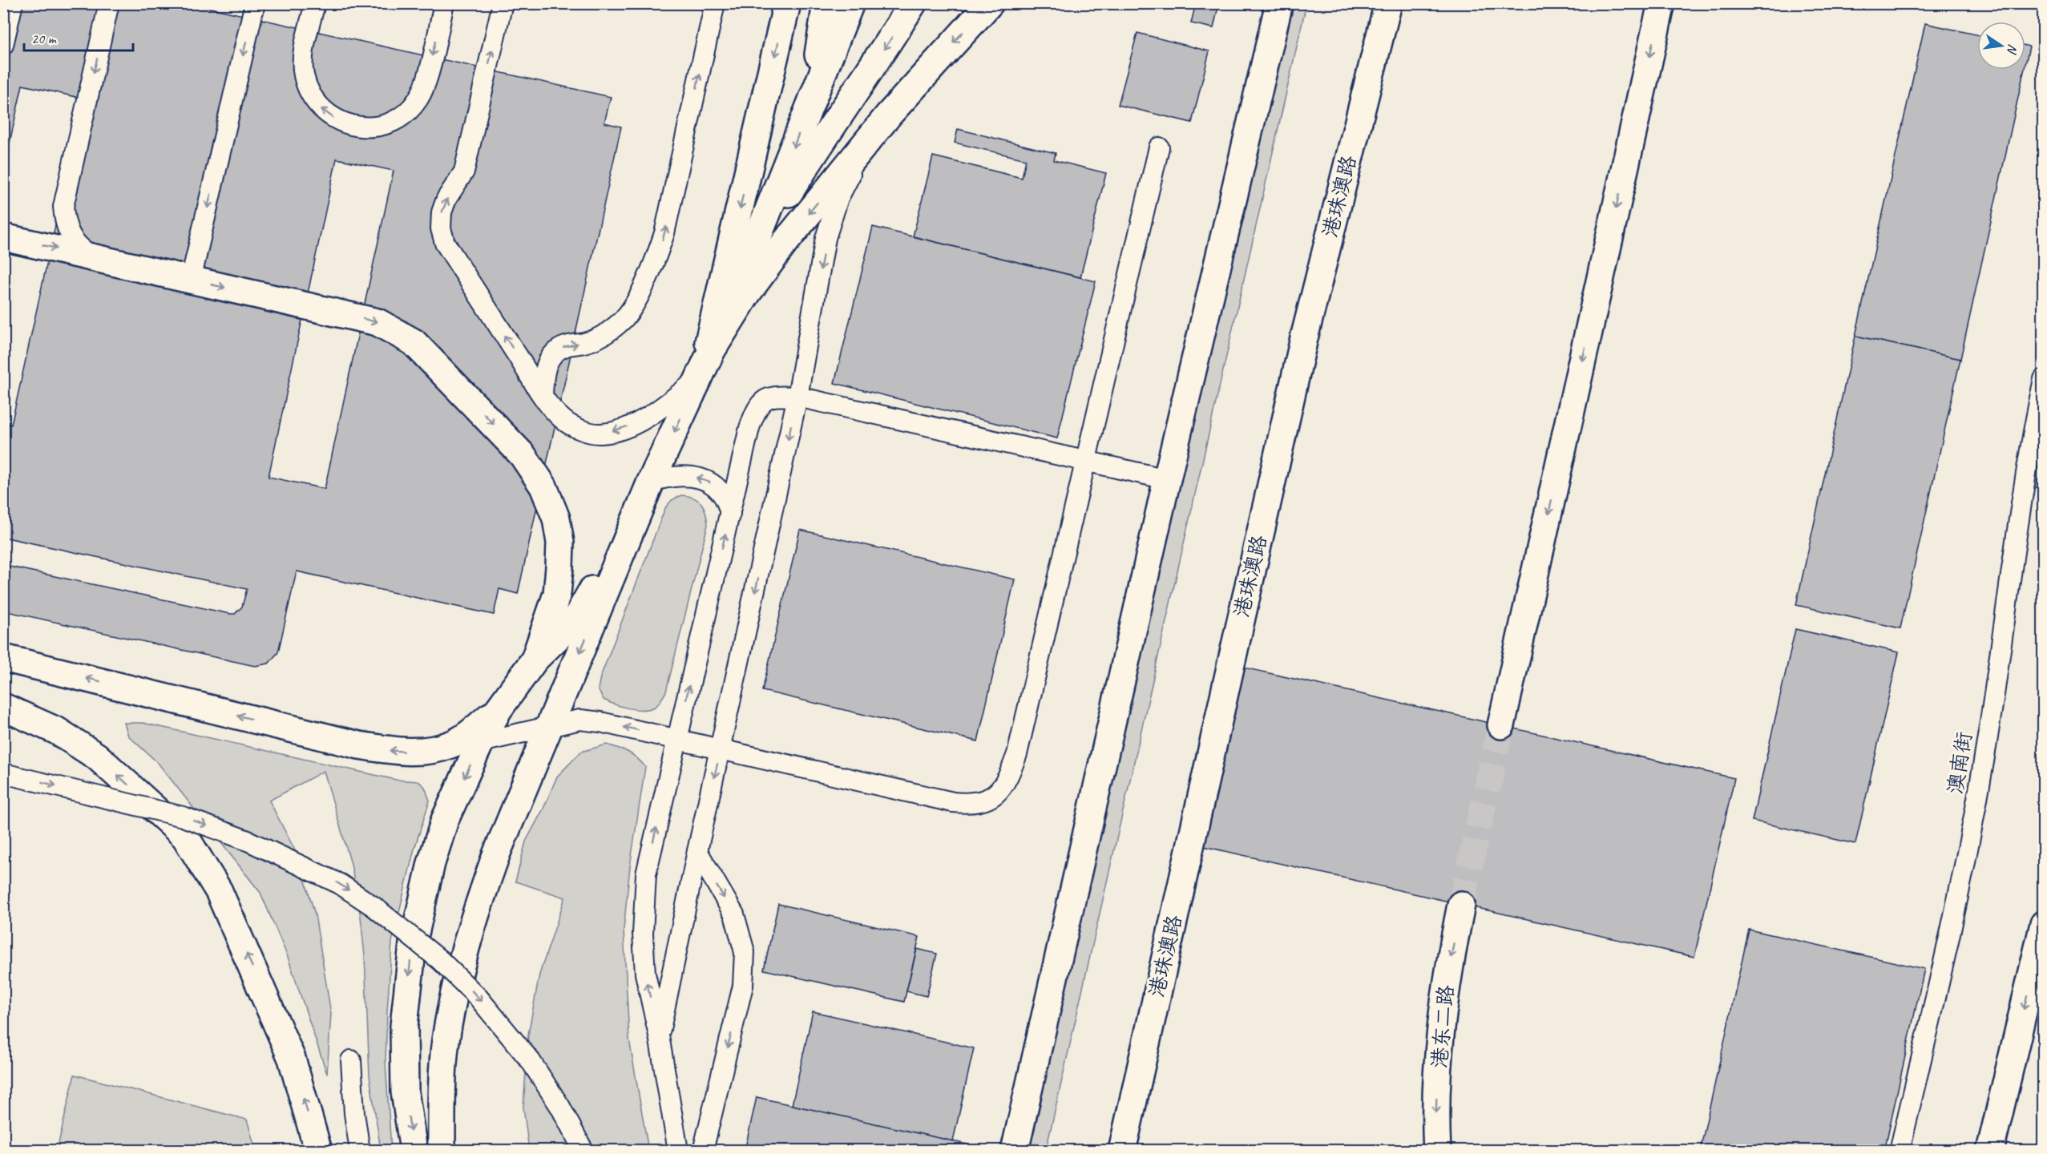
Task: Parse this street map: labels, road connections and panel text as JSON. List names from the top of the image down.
{
  "streets": {
    "main road": ["港珠澳路", "港东二路"],
    "lane": ["澳南街"]
  },
  "one_way": ["港东二路"],
  "scale_bar": "20 m",
  "north": "right"
}
